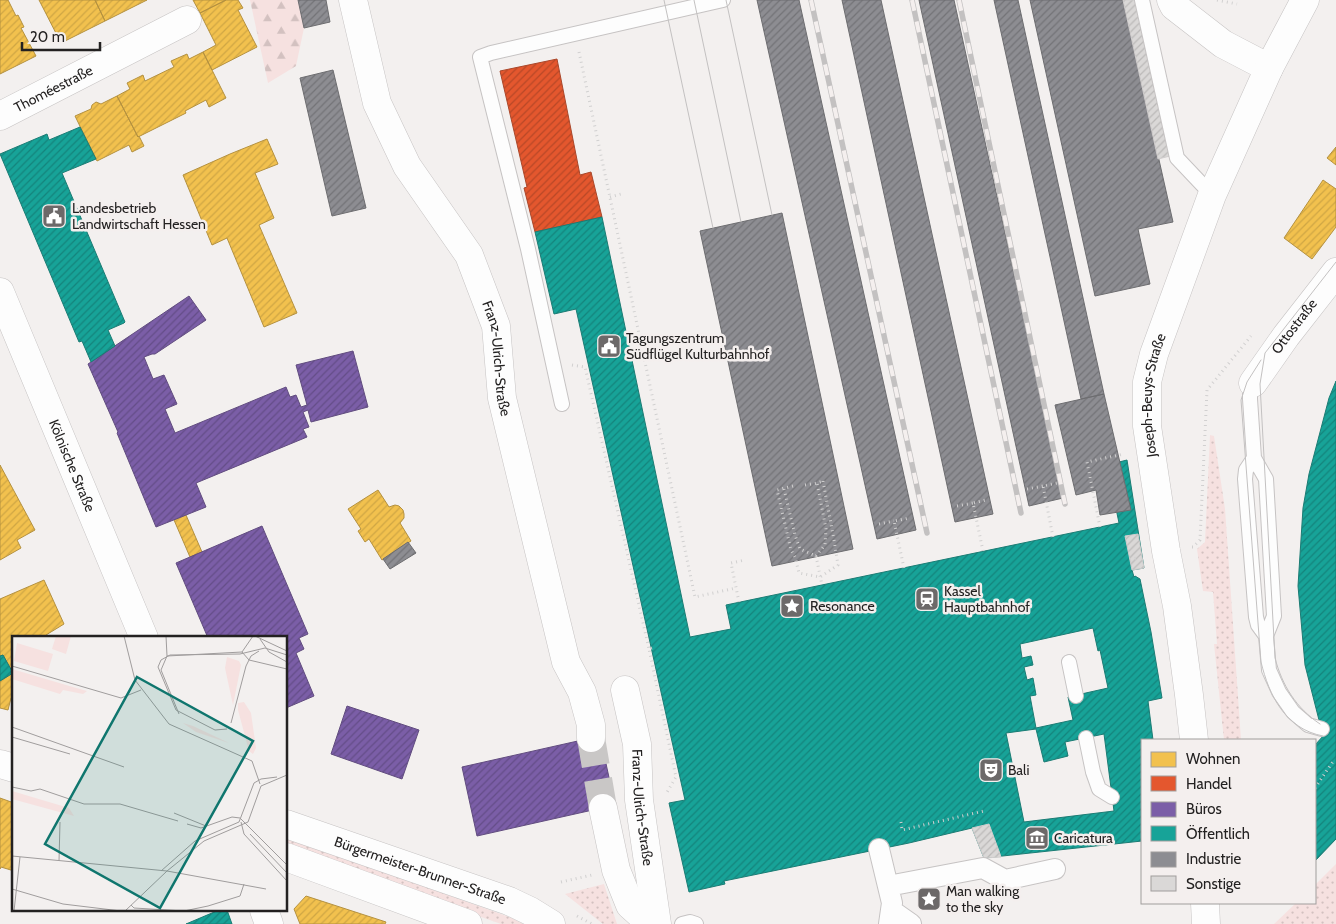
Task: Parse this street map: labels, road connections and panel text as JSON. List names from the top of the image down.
{
  "streets": {
    "street": [
      "Thoméestraße",
      "Ottostraße",
      "Franz-Ulrich-Straße",
      "Joseph-Beuys-Straße",
      "Kölnische Straße",
      "Bürgermeister-Brunner-Straße"
    ]
  },
  "places": {
    "public building": ["Landesbetrieb Landwirtschaft Hessen", "Tagungszentrum Südflügel Kulturbahnhof"],
    "station": ["Kassel Hauptbahnhof"],
    "place": ["Resonance", "Man walking to the sky"],
    "theatre": ["Bali"],
    "museum": ["Caricatura"]
  },
  "legend": [
    "Wohnen",
    "Handel",
    "Büros",
    "Öffentlich",
    "Industrie",
    "Sonstige"
  ],
  "scale_bar": "20 m"
}
